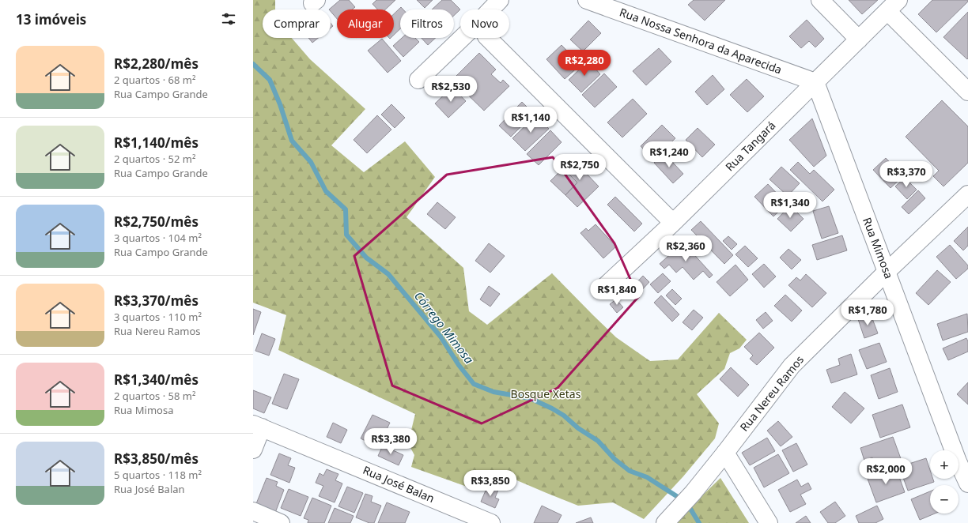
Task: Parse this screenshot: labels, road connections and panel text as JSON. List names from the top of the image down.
{
  "streets": {
    "street": [
      "Rua Nossa Senhora da Aparecida",
      "Rua Tangará",
      "Rua Mimosa",
      "Rua Nereu Ramos",
      "Rua José Balan"
    ]
  },
  "crossings": [
    ["Rua Nossa Senhora da Aparecida", "Rua Tangará"],
    ["Rua Nossa Senhora da Aparecida", "Rua Mimosa"],
    ["Rua Tangará", "Rua Mimosa"],
    ["Rua Mimosa", "Rua Nereu Ramos"]
  ],
  "water": ["Córrego Mimosa"],
  "parks": ["Bosque Xetas"],
  "page": {
    "heading": "13 imóveis",
    "chip": [
      "Comprar",
      "Alugar",
      "Filtros",
      "Novo"
    ],
    "list": [
      {
        "name": "R$2,280/mês",
        "note": "2 quartos · 68 m² · Rua Campo Grande"
      },
      {
        "name": "R$1,140/mês",
        "note": "2 quartos · 52 m² · Rua Campo Grande"
      },
      {
        "name": "R$2,750/mês",
        "note": "3 quartos · 104 m² · Rua Campo Grande"
      },
      {
        "name": "R$3,370/mês",
        "note": "3 quartos · 110 m² · Rua Nereu Ramos"
      },
      {
        "name": "R$1,340/mês",
        "note": "2 quartos · 58 m² · Rua Mimosa"
      },
      {
        "name": "R$3,850/mês",
        "note": "5 quartos · 118 m² · Rua José Balan"
      }
    ],
    "price": [
      "R$2,280",
      "R$2,530",
      "R$1,140",
      "R$1,240",
      "R$2,750",
      "R$3,370",
      "R$1,340",
      "R$2,360",
      "R$1,840",
      "R$1,780",
      "R$3,380",
      "R$2,000",
      "R$3,850"
    ],
    "map_buttons": ["+", "−"]
  }
}
